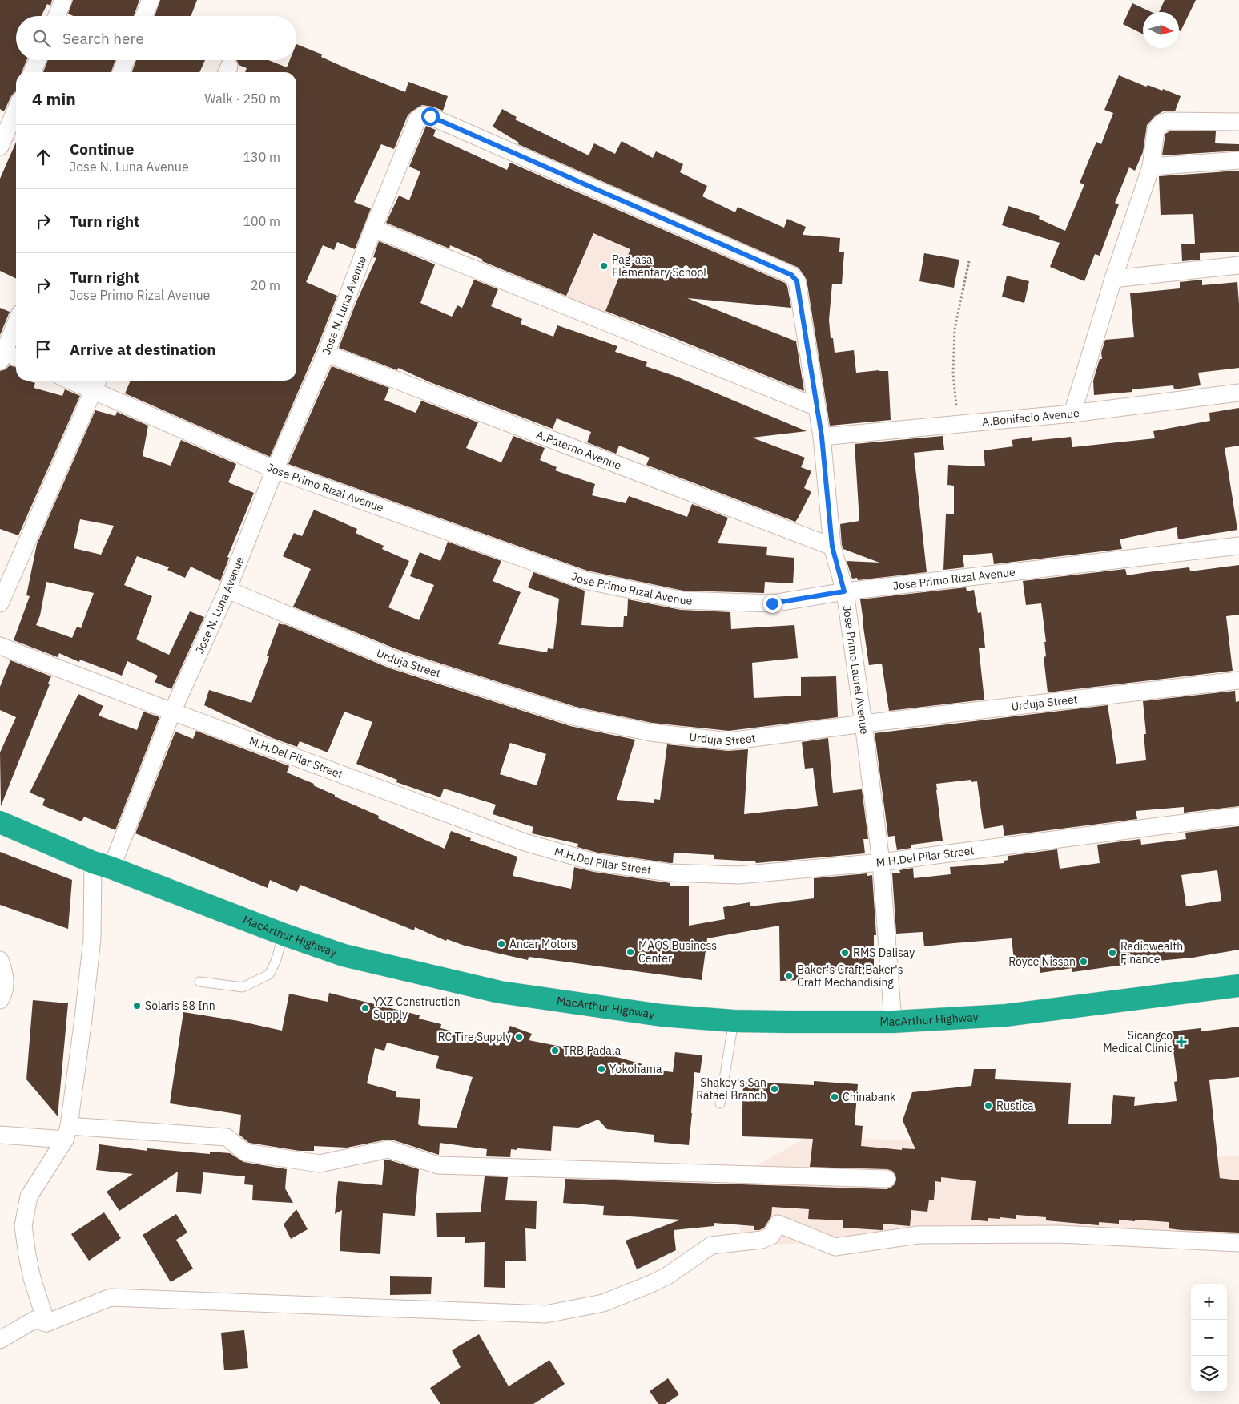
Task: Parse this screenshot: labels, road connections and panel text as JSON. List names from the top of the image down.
{
  "streets": {
    "highway": ["MacArthur Highway"],
    "street": [
      "Jose N. Luna Avenue",
      "A.Bonifacio Avenue",
      "A.Paterno Avenue",
      "Jose Primo Rizal Avenue",
      "Urduja Street",
      "Jose Primo Laurel Avenue",
      "M.H.Del Pilar Street"
    ]
  },
  "crossings": [
    ["Jose N. Luna Avenue", "A.Paterno Avenue"],
    ["Jose N. Luna Avenue", "Jose Primo Rizal Avenue"],
    ["Jose N. Luna Avenue", "Urduja Street"],
    ["Jose N. Luna Avenue", "Jose Primo Laurel Avenue"],
    ["Jose N. Luna Avenue", "M.H.Del Pilar Street"],
    ["Jose N. Luna Avenue", "MacArthur Highway"],
    ["A.Bonifacio Avenue", "Jose Primo Laurel Avenue"],
    ["A.Paterno Avenue", "Jose Primo Laurel Avenue"],
    ["Jose Primo Rizal Avenue", "Jose Primo Laurel Avenue"],
    ["Urduja Street", "Jose Primo Laurel Avenue"],
    ["Jose Primo Laurel Avenue", "M.H.Del Pilar Street"],
    ["Jose Primo Laurel Avenue", "MacArthur Highway"]
  ],
  "places": {
    "other": [
      "Pag-asa Elementary School",
      "Ancar Motors",
      "MAQS Business Center",
      "RMS Dalisay",
      "Radiowealth Finance",
      "Royce Nissan",
      "Baker's Craft;Baker's Craft Mechandising",
      "Solaris 88 Inn",
      "YXZ Construction Supply",
      "RC Tire Supply",
      "TRB Padala",
      "Yokohama",
      "Shakey's San Rafael Branch",
      "Chinabank",
      "Rustica"
    ],
    "health": ["Sicangco Medical Clinic"]
  },
  "north": "right",
  "page": {
    "search": "Search here",
    "heading": ["4 min", "Walk · 250 m"],
    "list": [
      ["Continue", "Jose N. Luna Avenue", "130 m"],
      ["Turn right", "100 m"],
      ["Turn right", "Jose Primo Rizal Avenue", "20 m"],
      "Arrive at destination"
    ],
    "map_buttons": ["+", "−"]
  }
}
